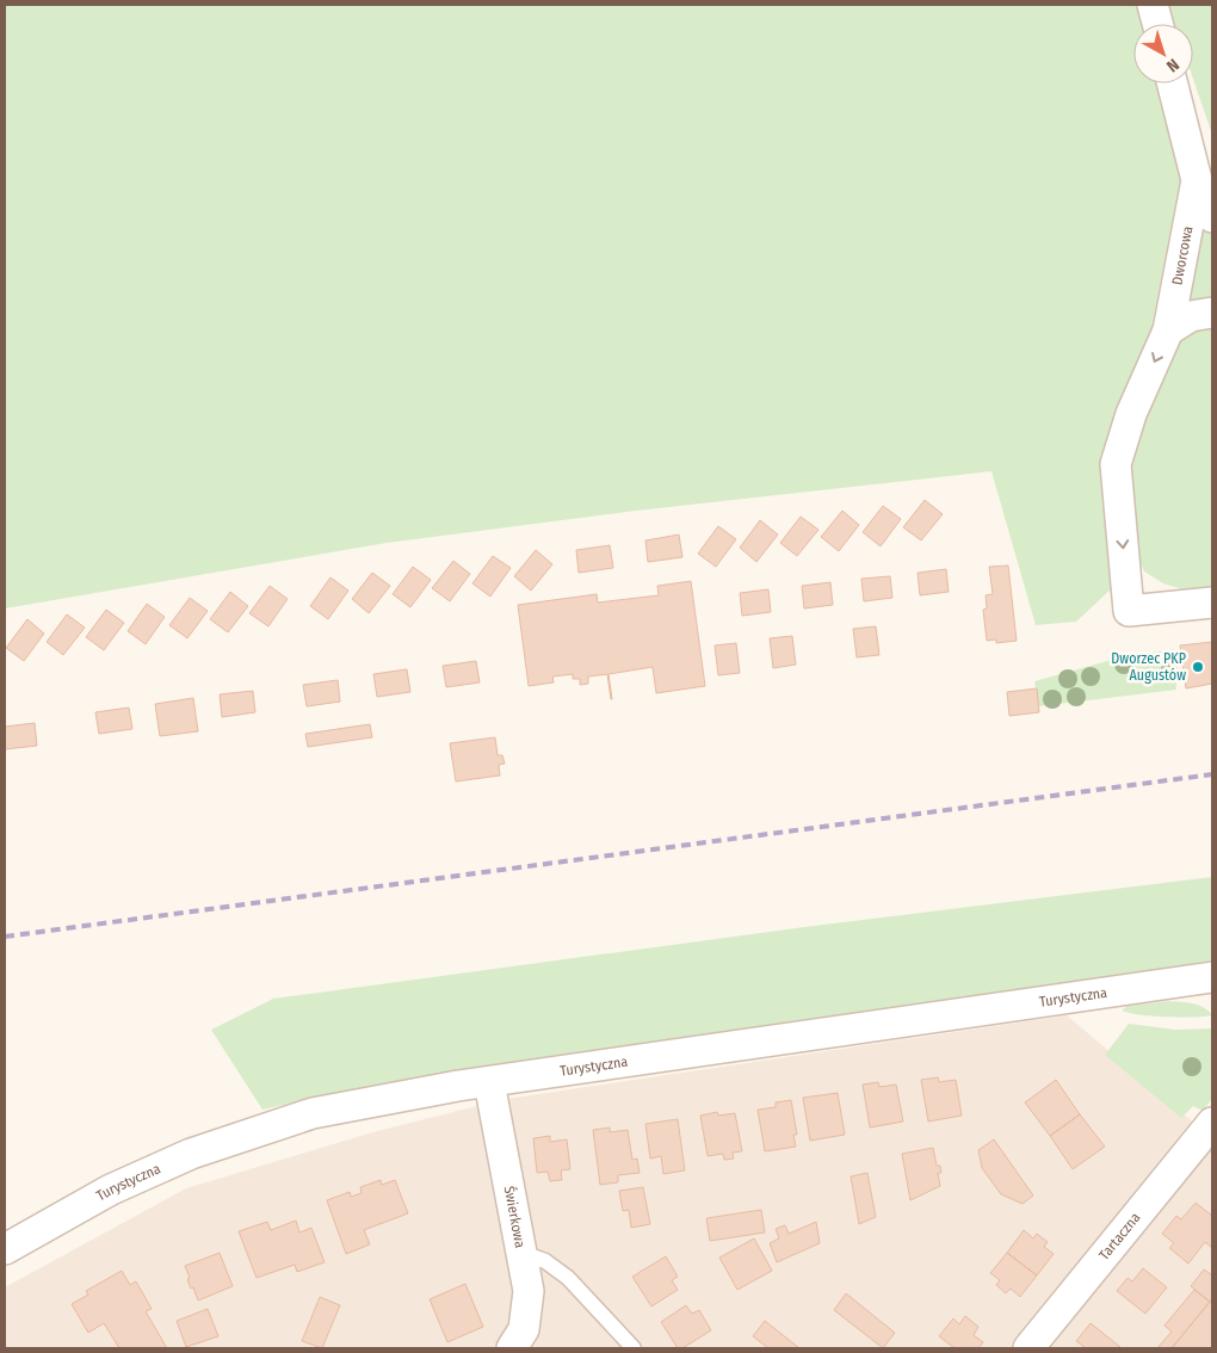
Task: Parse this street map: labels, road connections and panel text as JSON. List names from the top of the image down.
{
  "streets": {
    "street": [
      "Dworcowa",
      "Turystyczna",
      "Świerkowa",
      "Tartaczna"
    ]
  },
  "crossings": [
    ["Turystyczna", "Świerkowa"]
  ],
  "places": ["Dworzec PKP Augustów"],
  "north": "bottom right"
}
